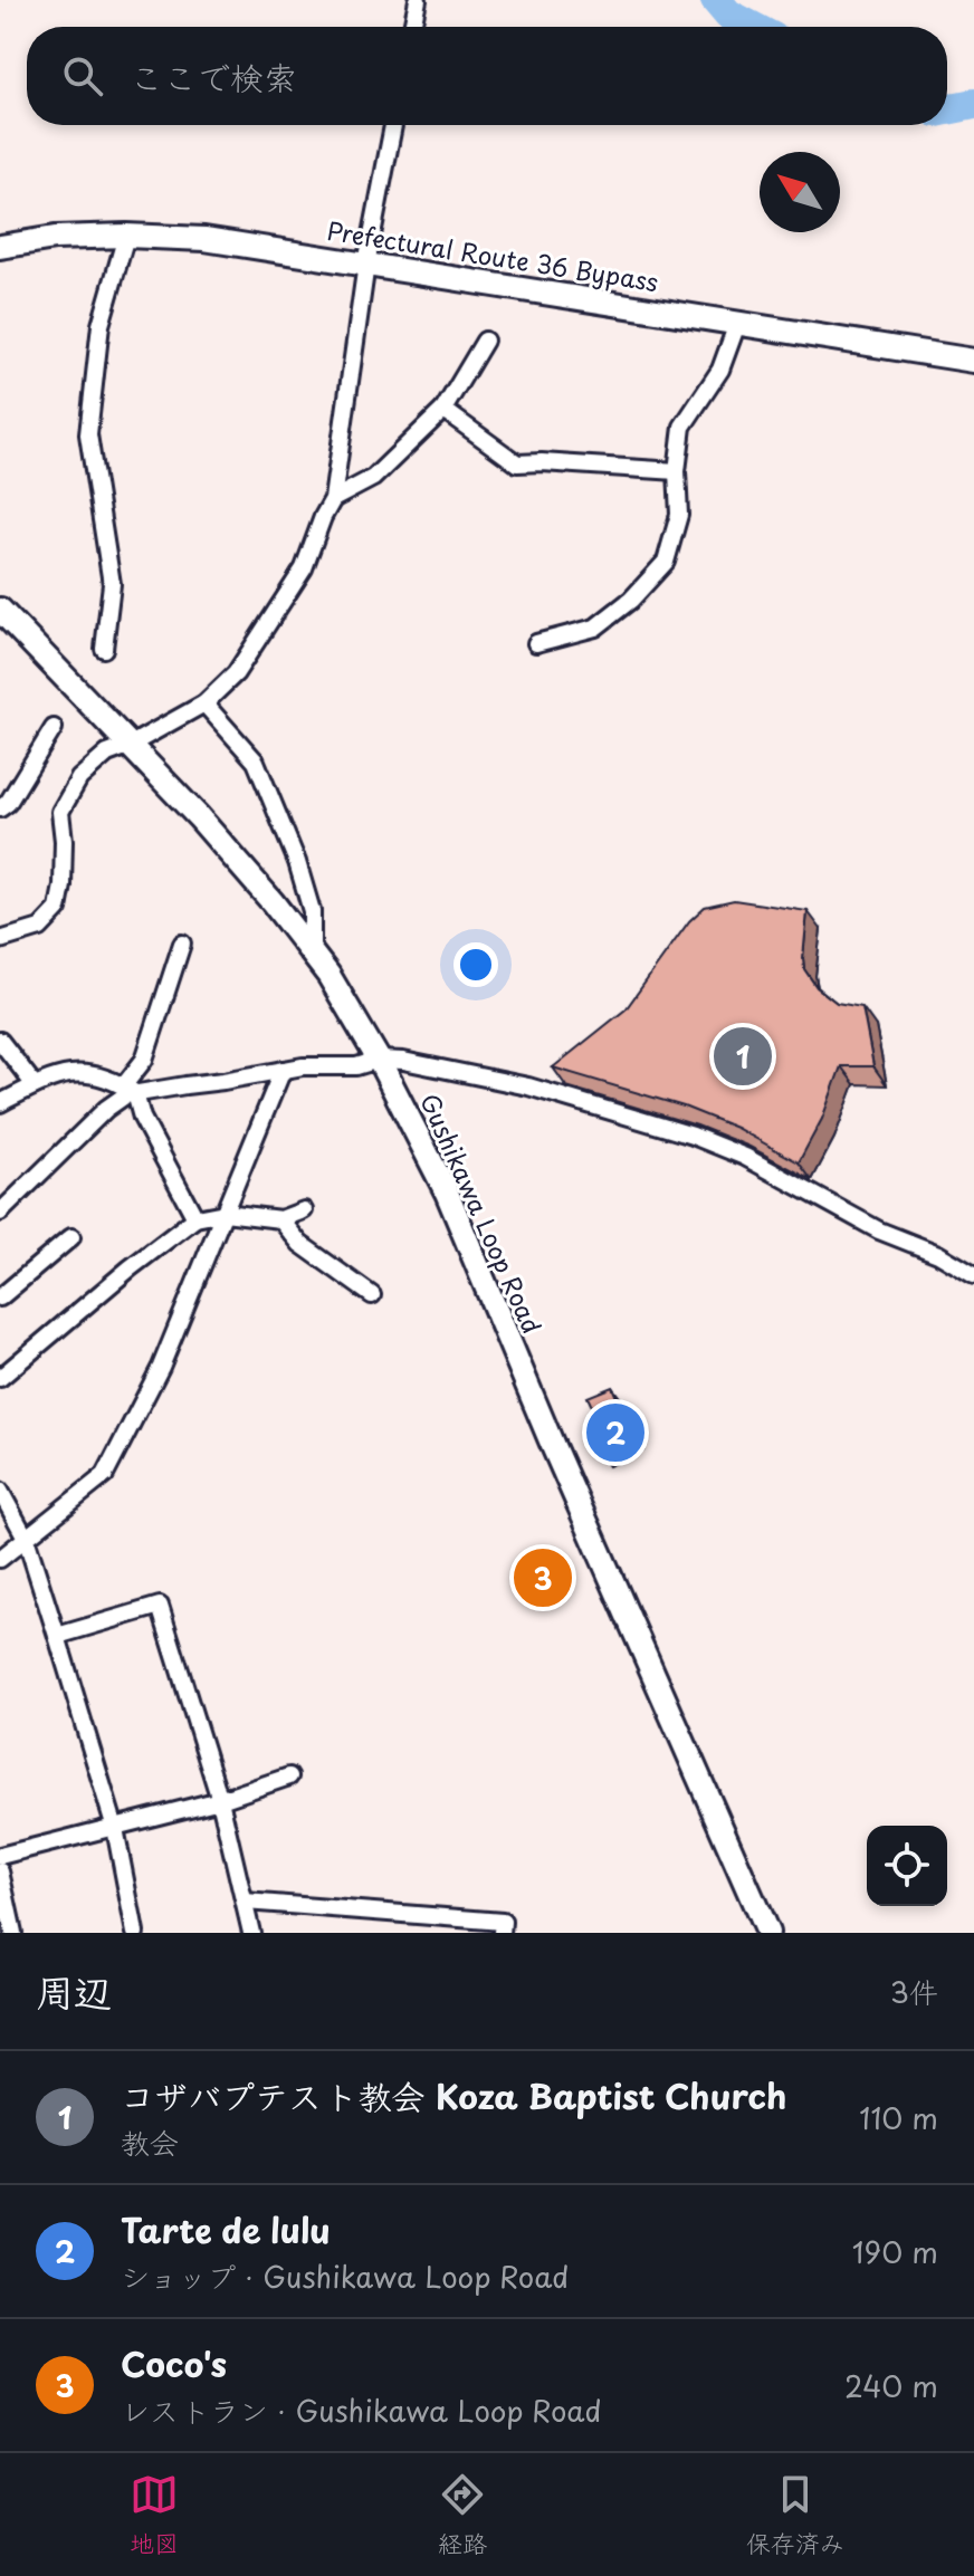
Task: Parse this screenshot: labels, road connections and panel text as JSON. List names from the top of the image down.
{
  "streets": {
    "main road": ["Prefectural Route 36 Bypass", "Gushikawa Loop Road"]
  },
  "north": "top left",
  "page": {
    "search": "ここで検索",
    "pins": ["1", "2", "3"],
    "heading": ["周辺", "3件"],
    "list": [
      {
        "mark": "1",
        "name": "コザバプテスト教会 Koza Baptist Church",
        "note": "教会",
        "value": "110 m"
      },
      {
        "mark": "2",
        "name": "Tarte de lulu",
        "note": "ショップ · Gushikawa Loop Road",
        "value": "190 m"
      },
      {
        "mark": "3",
        "name": "Coco's",
        "note": "レストラン · Gushikawa Loop Road",
        "value": "240 m"
      }
    ],
    "nav": ["地図", "経路", "保存済み"]
  }
}
